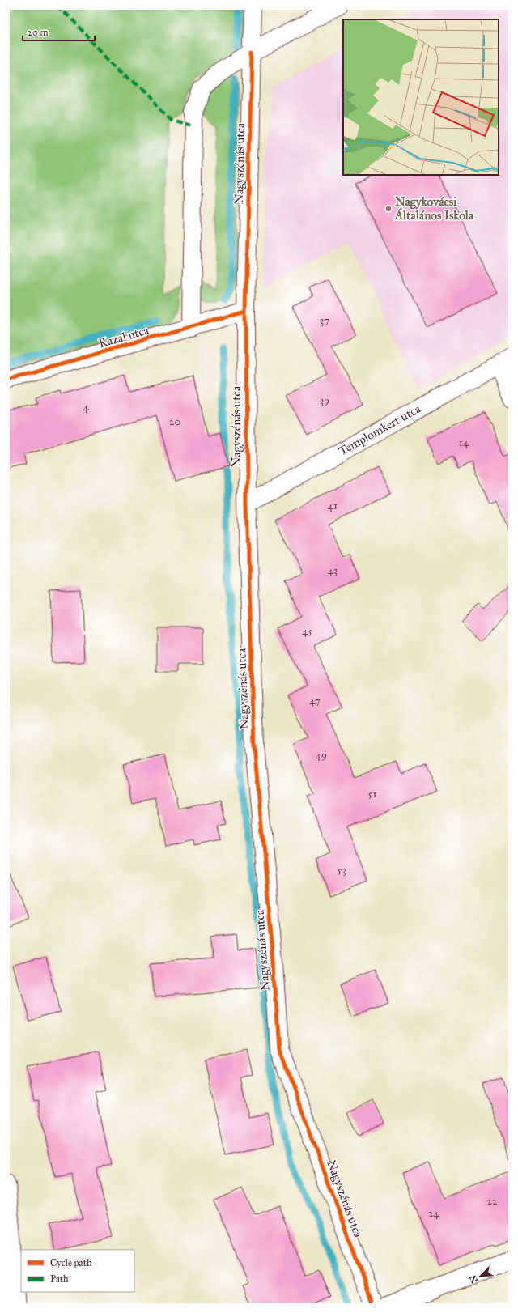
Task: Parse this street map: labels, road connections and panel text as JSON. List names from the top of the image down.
{
  "streets": {
    "street": ["Nagyszénás utca", "Kazal utca", "Templomkert utca"]
  },
  "crossings": [
    ["Nagyszénás utca", "Kazal utca"],
    ["Nagyszénás utca", "Templomkert utca"]
  ],
  "places": ["Nagykovácsi Általános Iskola"],
  "house_numbers": [
    "37",
    "39",
    "4",
    "20",
    "14",
    "41",
    "43",
    "45",
    "47",
    "49",
    "51",
    "53",
    "22",
    "24"
  ],
  "legend": ["Cycle path", "Path"],
  "scale_bar": "20 m",
  "north": "bottom left"
}
